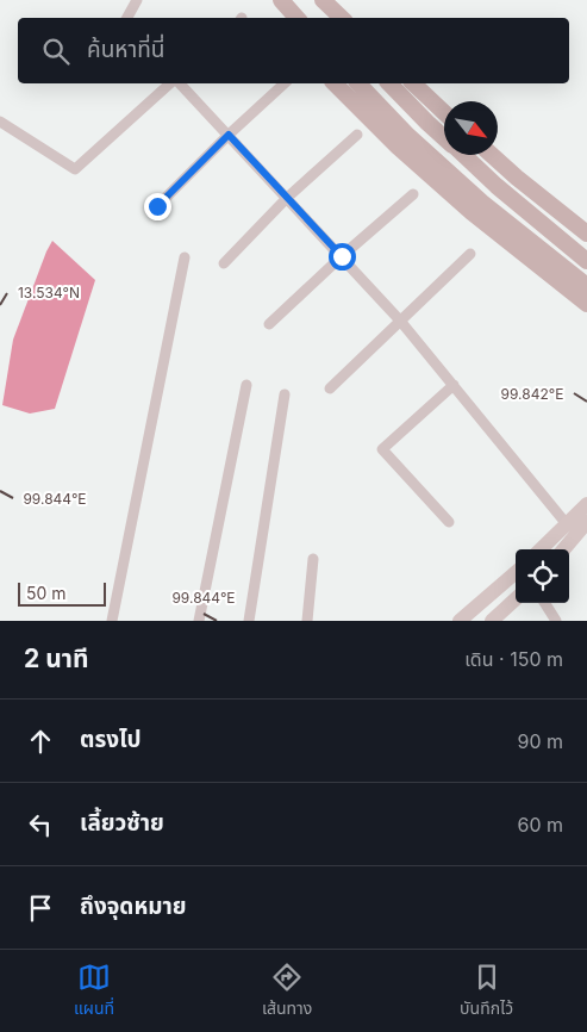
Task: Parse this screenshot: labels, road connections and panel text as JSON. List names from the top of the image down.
{
  "scale_bar": "50 m",
  "north": "bottom right",
  "page": {
    "search": "ค้นหาที่นี่",
    "scale": "50 m",
    "heading": ["2 นาที", "เดิน · 150 m"],
    "list": [
      ["ตรงไป", "90 m"],
      ["เลี้ยวซ้าย", "60 m"],
      "ถึงจุดหมาย"
    ],
    "nav": ["แผนที่", "เส้นทาง", "บันทึกไว้"]
  },
  "coordinates": ["13.534°N", "99.842°E", "99.844°E"]
}
